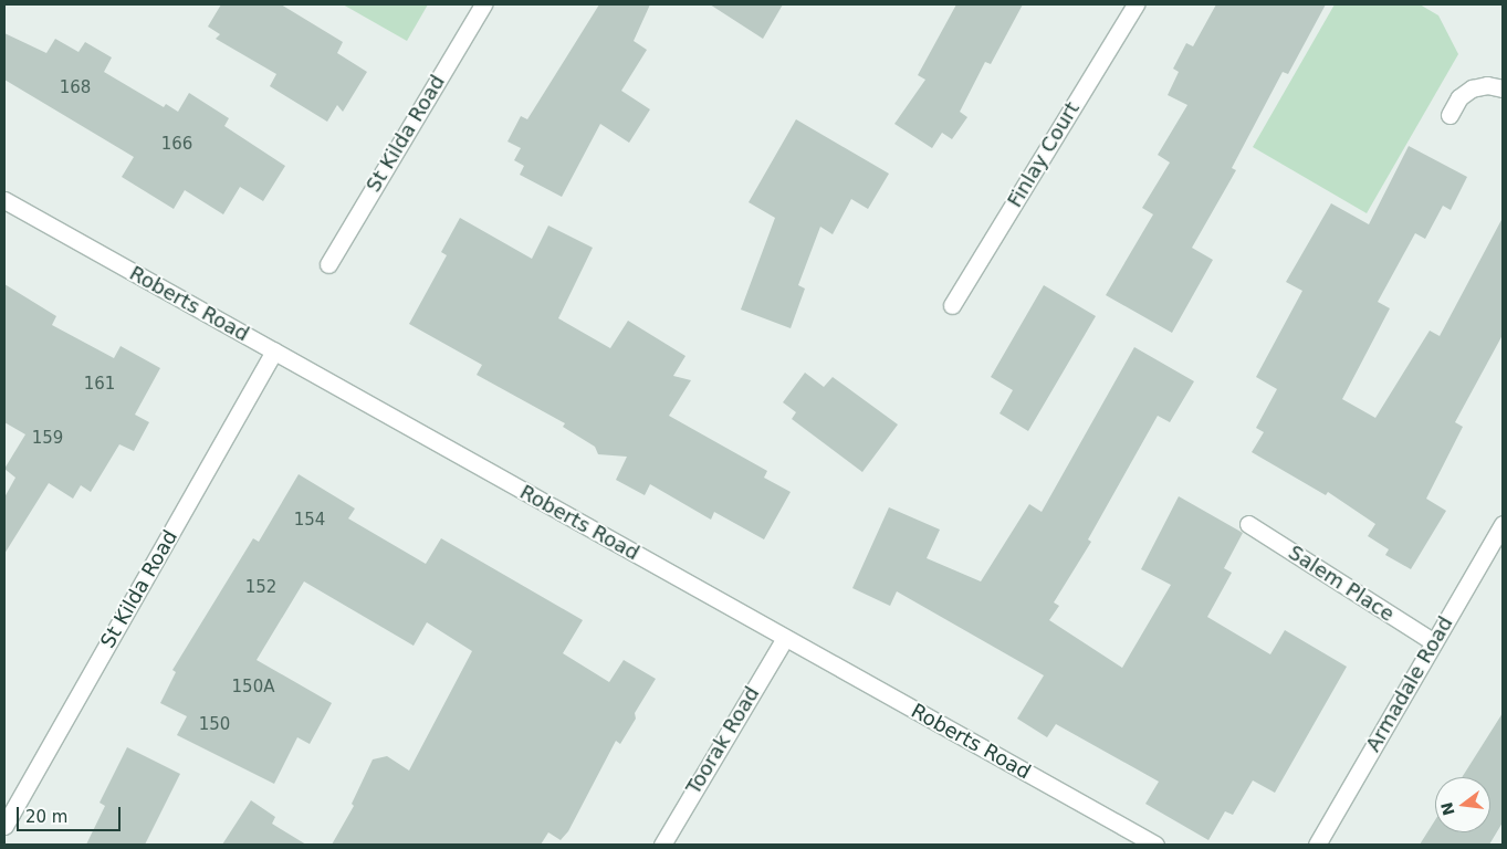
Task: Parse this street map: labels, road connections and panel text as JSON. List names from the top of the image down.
{
  "streets": {
    "street": [
      "St Kilda Road",
      "Finlay Court",
      "Roberts Road",
      "Salem Place",
      "Armadale Road",
      "Toorak Road"
    ]
  },
  "crossings": [
    ["St Kilda Road", "Roberts Road"],
    ["Roberts Road", "Toorak Road"],
    ["Salem Place", "Armadale Road"]
  ],
  "house_numbers": [
    "168",
    "166",
    "161",
    "159",
    "154",
    "152",
    "150A",
    "150"
  ],
  "scale_bar": "20 m",
  "north": "left"
}
